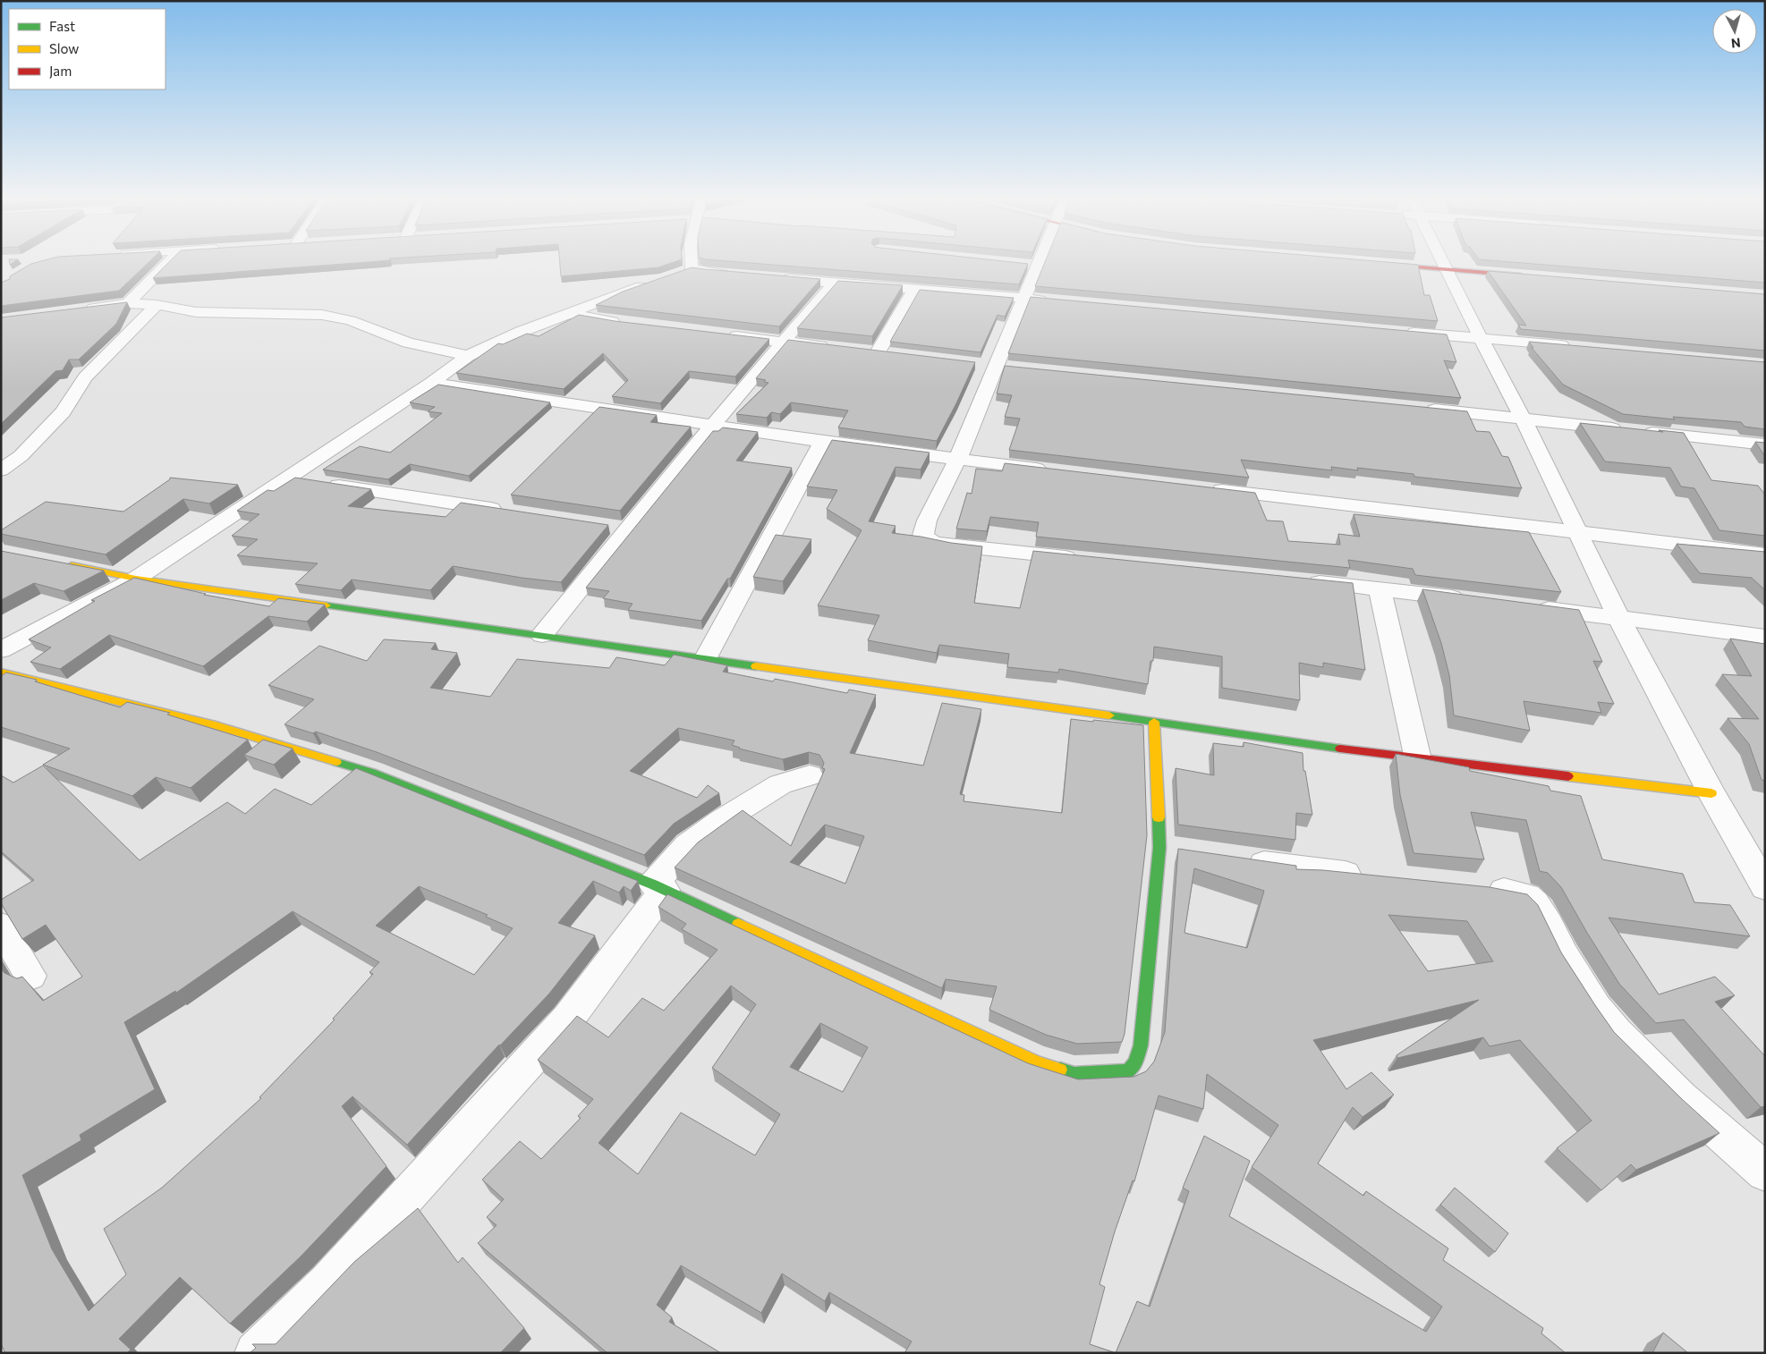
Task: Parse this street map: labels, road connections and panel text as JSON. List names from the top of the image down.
{
  "legend": ["Fast", "Slow", "Jam"],
  "north": "bottom"
}
